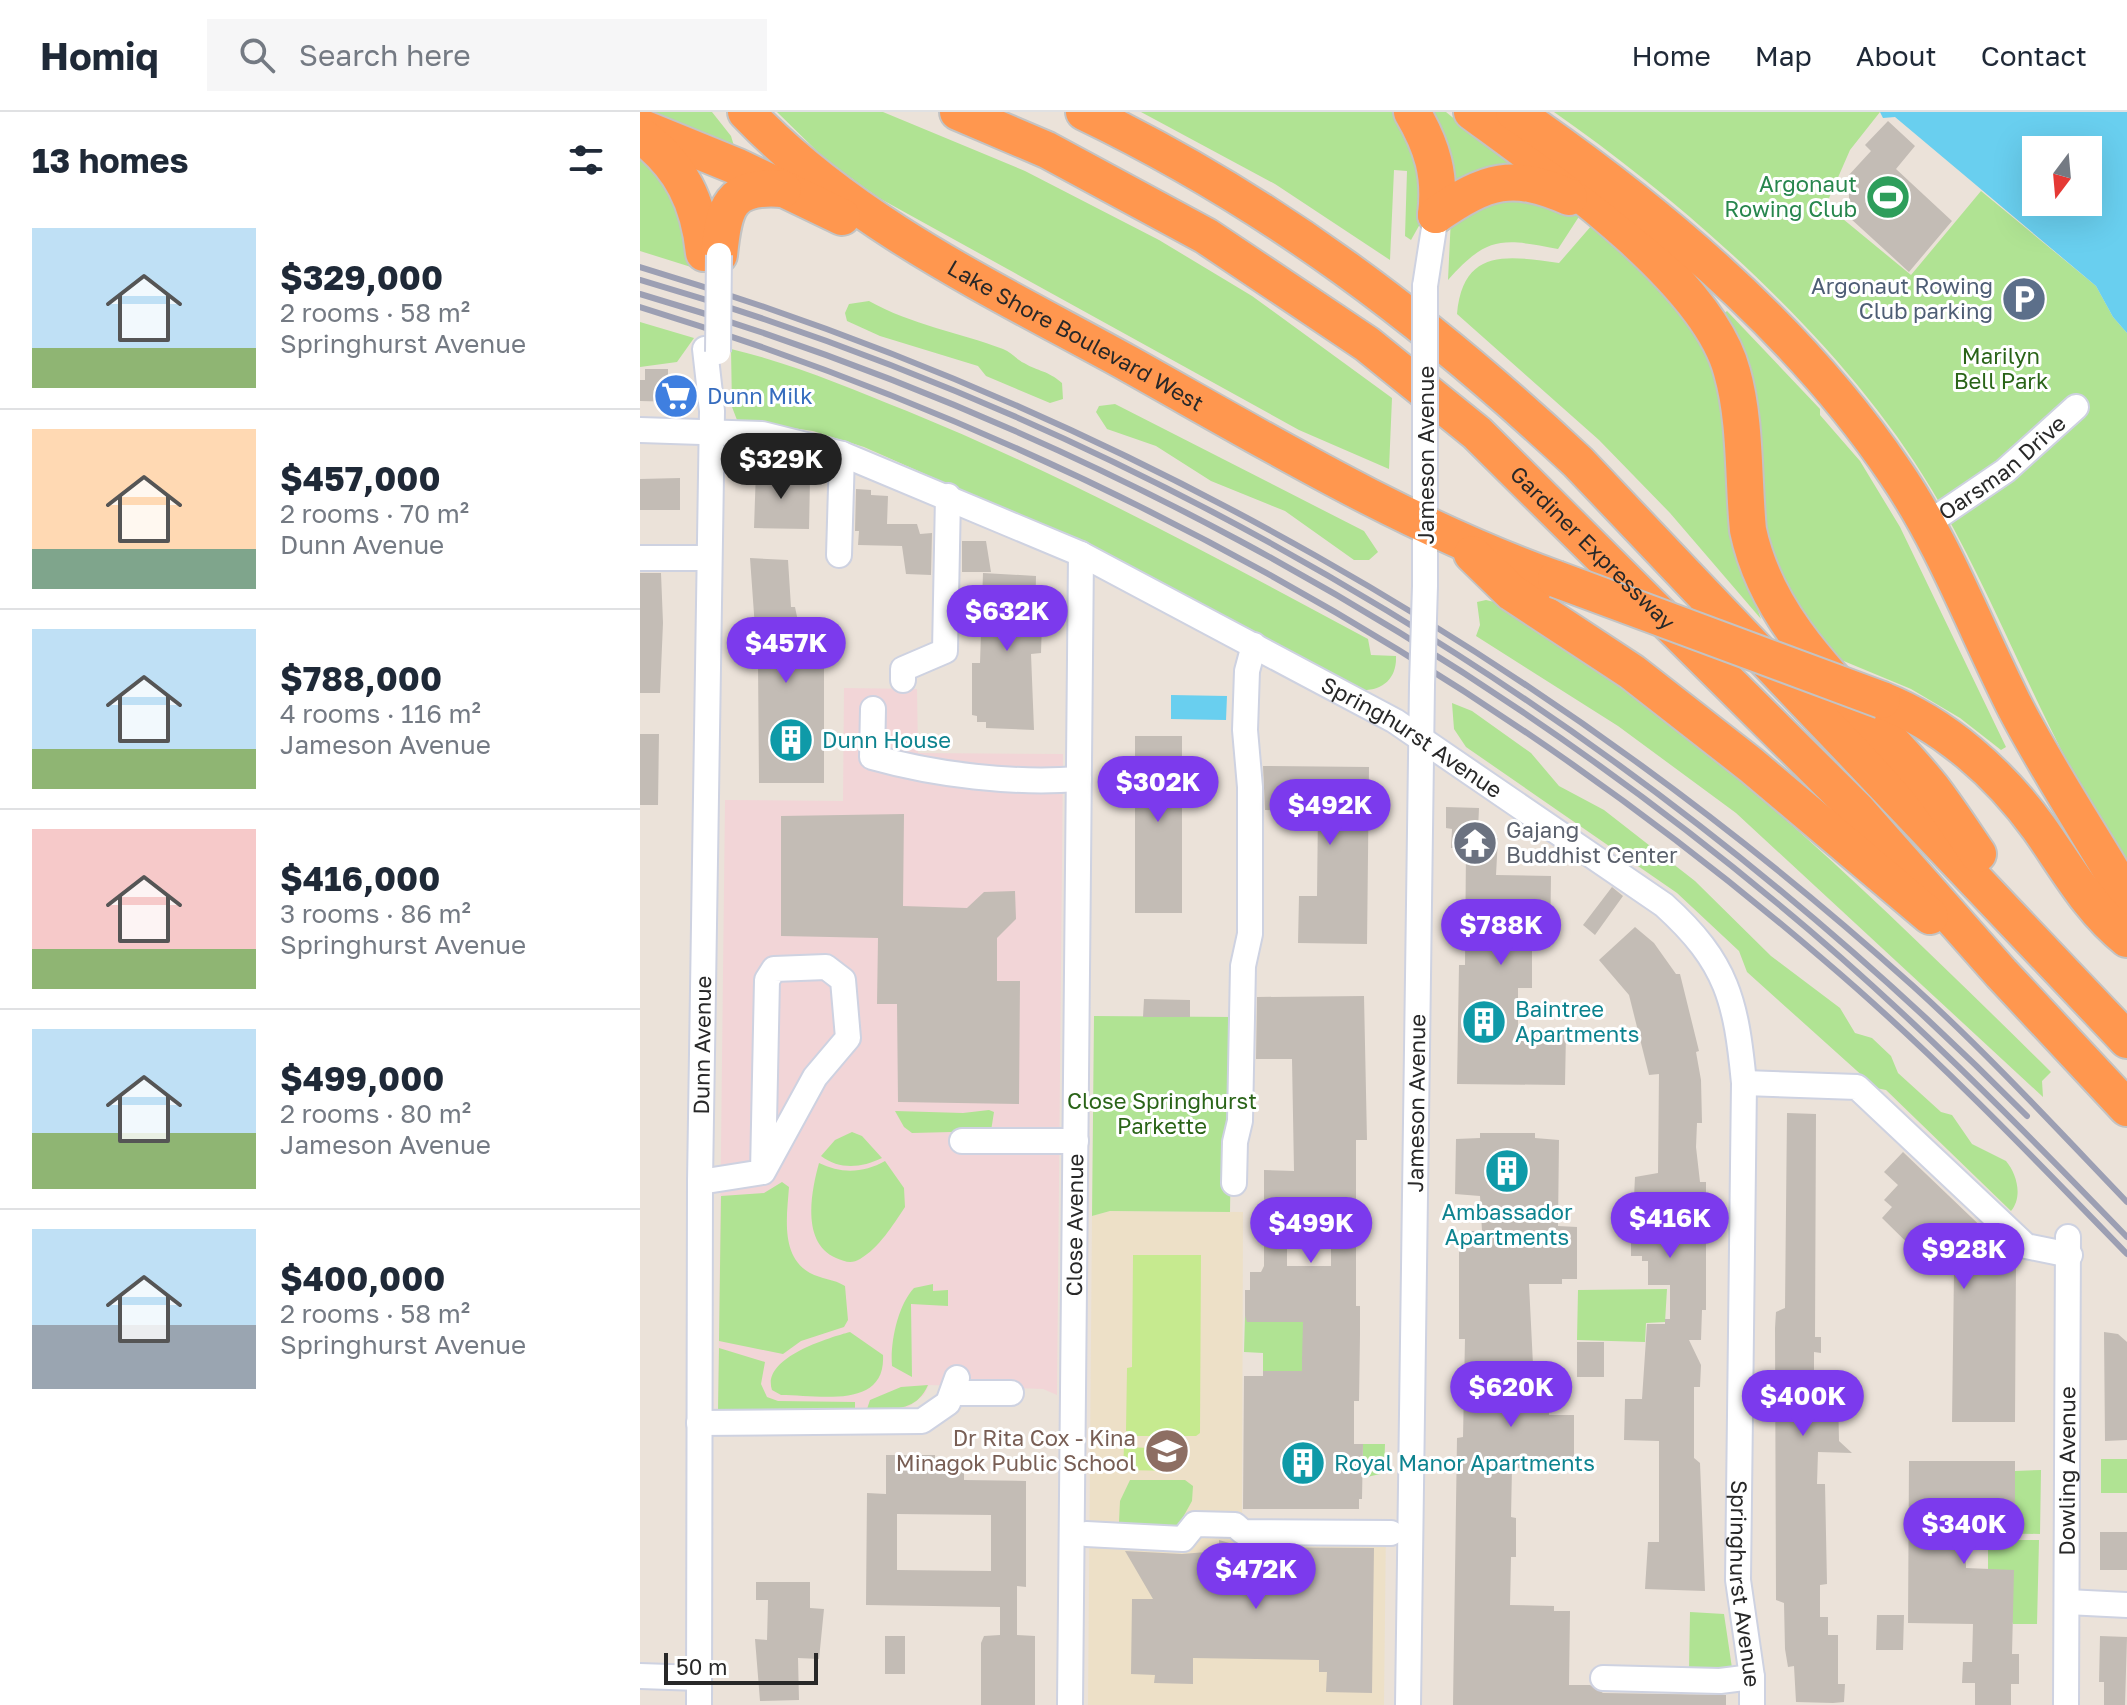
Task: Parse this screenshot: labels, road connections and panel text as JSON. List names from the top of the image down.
{
  "streets": {
    "highway": ["Lake Shore Boulevard West", "Gardiner Expressway"],
    "street": [
      "Jameson Avenue",
      "Oarsman Drive",
      "Springhurst Avenue",
      "Dunn Avenue",
      "Close Avenue",
      "Dowling Avenue"
    ]
  },
  "crossings": [
    ["Lake Shore Boulevard West", "Jameson Avenue"],
    ["Jameson Avenue", "Springhurst Avenue"],
    ["Springhurst Avenue", "Dunn Avenue"],
    ["Springhurst Avenue", "Close Avenue"],
    ["Springhurst Avenue", "Dowling Avenue"]
  ],
  "parks": ["Marilyn Bell Park", "Close Springhurst Parkette"],
  "places": {
    "sports": ["Argonaut Rowing Club"],
    "parking": ["Argonaut Rowing Club parking"],
    "supermarket": ["Dunn Milk"],
    "building": [
      "Dunn House",
      "Baintree Apartments",
      "Ambassador Apartments",
      "Royal Manor Apartments"
    ],
    "temple": ["Gajang Buddhist Center"],
    "school or university": ["Dr Rita Cox - Kina Minagok Public School"]
  },
  "scale_bar": "50 m",
  "north": "bottom",
  "page": {
    "header": "Homiq",
    "search": "Search here",
    "nav": [
      "Home",
      "Map",
      "About",
      "Contact"
    ],
    "heading": "13 homes",
    "list": [
      {
        "name": "$329,000",
        "note": "2 rooms · 58 m² · Springhurst Avenue"
      },
      {
        "name": "$457,000",
        "note": "2 rooms · 70 m² · Dunn Avenue"
      },
      {
        "name": "$788,000",
        "note": "4 rooms · 116 m² · Jameson Avenue"
      },
      {
        "name": "$416,000",
        "note": "3 rooms · 86 m² · Springhurst Avenue"
      },
      {
        "name": "$499,000",
        "note": "2 rooms · 80 m² · Jameson Avenue"
      },
      {
        "name": "$400,000",
        "note": "2 rooms · 58 m² · Springhurst Avenue"
      }
    ],
    "price": [
      "$329K",
      "$632K",
      "$457K",
      "$302K",
      "$492K",
      "$788K",
      "$416K",
      "$499K",
      "$928K",
      "$620K",
      "$400K",
      "$340K",
      "$472K"
    ],
    "scale": "50 m"
  }
}
